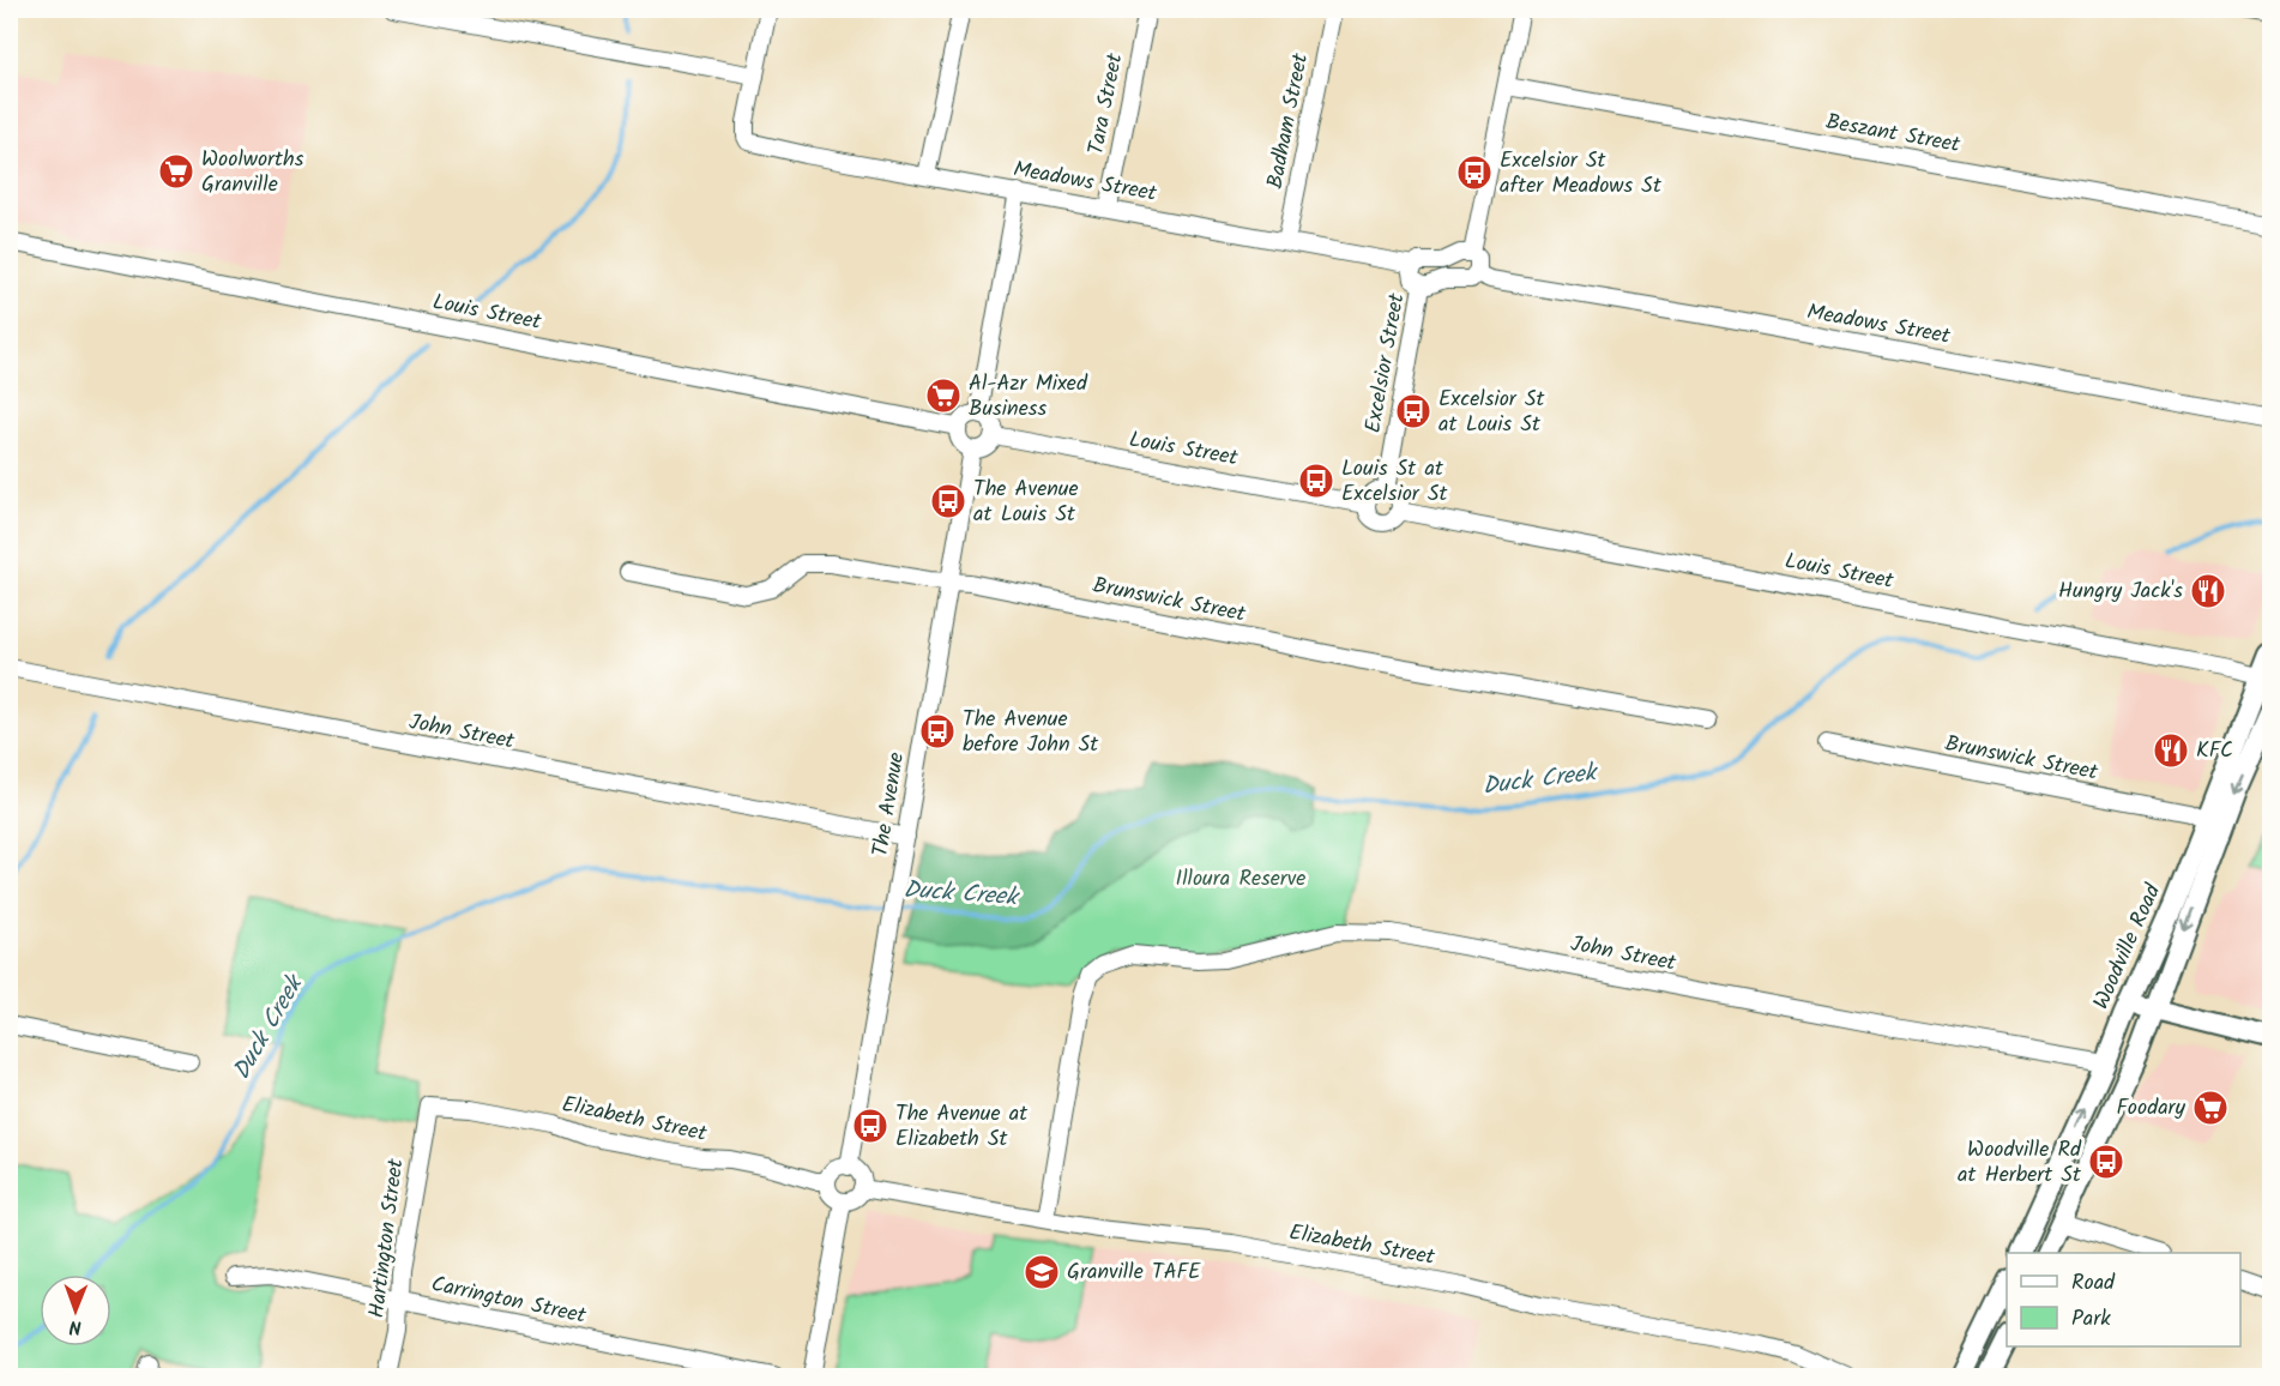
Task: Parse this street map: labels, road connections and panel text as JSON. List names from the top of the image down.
{
  "streets": {
    "main road": ["Woodville Road"],
    "street": [
      "Tara Street",
      "Badham Street",
      "Beszant Street",
      "Meadows Street",
      "Louis Street",
      "Excelsior Street",
      "Brunswick Street",
      "John Street",
      "The Avenue",
      "Elizabeth Street",
      "Hartington Street",
      "Carrington Street"
    ]
  },
  "crossings": [
    ["Tara Street", "Meadows Street"],
    ["Badham Street", "Meadows Street"],
    ["Louis Street", "Excelsior Street"],
    ["Louis Street", "The Avenue"],
    ["Louis Street", "Woodville Road"],
    ["Brunswick Street", "The Avenue"],
    ["Brunswick Street", "Woodville Road"],
    ["John Street", "The Avenue"],
    ["John Street", "Woodville Road"],
    ["John Street", "Elizabeth Street"],
    ["The Avenue", "Elizabeth Street"],
    ["Elizabeth Street", "Hartington Street"],
    ["Hartington Street", "Carrington Street"]
  ],
  "water": ["Duck Creek"],
  "parks": ["Illoura Reserve"],
  "places": {
    "supermarket": ["Woolworths Granville", "Al-Azr Mixed Business", "Foodary"],
    "bus stop": [
      "Excelsior St after Meadows St",
      "Excelsior St at Louis St",
      "Louis St at Excelsior St",
      "The Avenue at Louis St",
      "The Avenue before John St",
      "The Avenue at Elizabeth St",
      "Woodville Rd at Herbert St"
    ],
    "restaurant": ["Hungry Jack's", "KFC"],
    "school or university": ["Granville TAFE"]
  },
  "legend": ["Road", "Park"],
  "north": "bottom"
}
